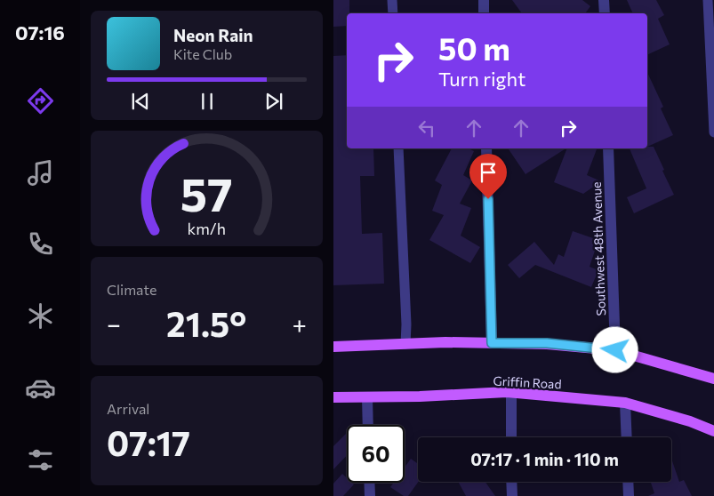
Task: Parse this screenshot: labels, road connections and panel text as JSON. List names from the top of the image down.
{
  "streets": {
    "main road": ["Griffin Road"],
    "street": ["Southwest 48th Avenue"]
  },
  "page": {
    "tabs": "07:16",
    "turn": ["50 m", "Turn right"],
    "song": ["Neon Rain", "Kite Club"],
    "tile": [
      "Climate",
      ["Arrival", "07:17"]
    ],
    "heat": ["−", "21.5°", "+"],
    "limit": "60",
    "trip": "07:17 · 1 min · 110 m",
    "gauge": ["57", "km/h"]
  }
}
